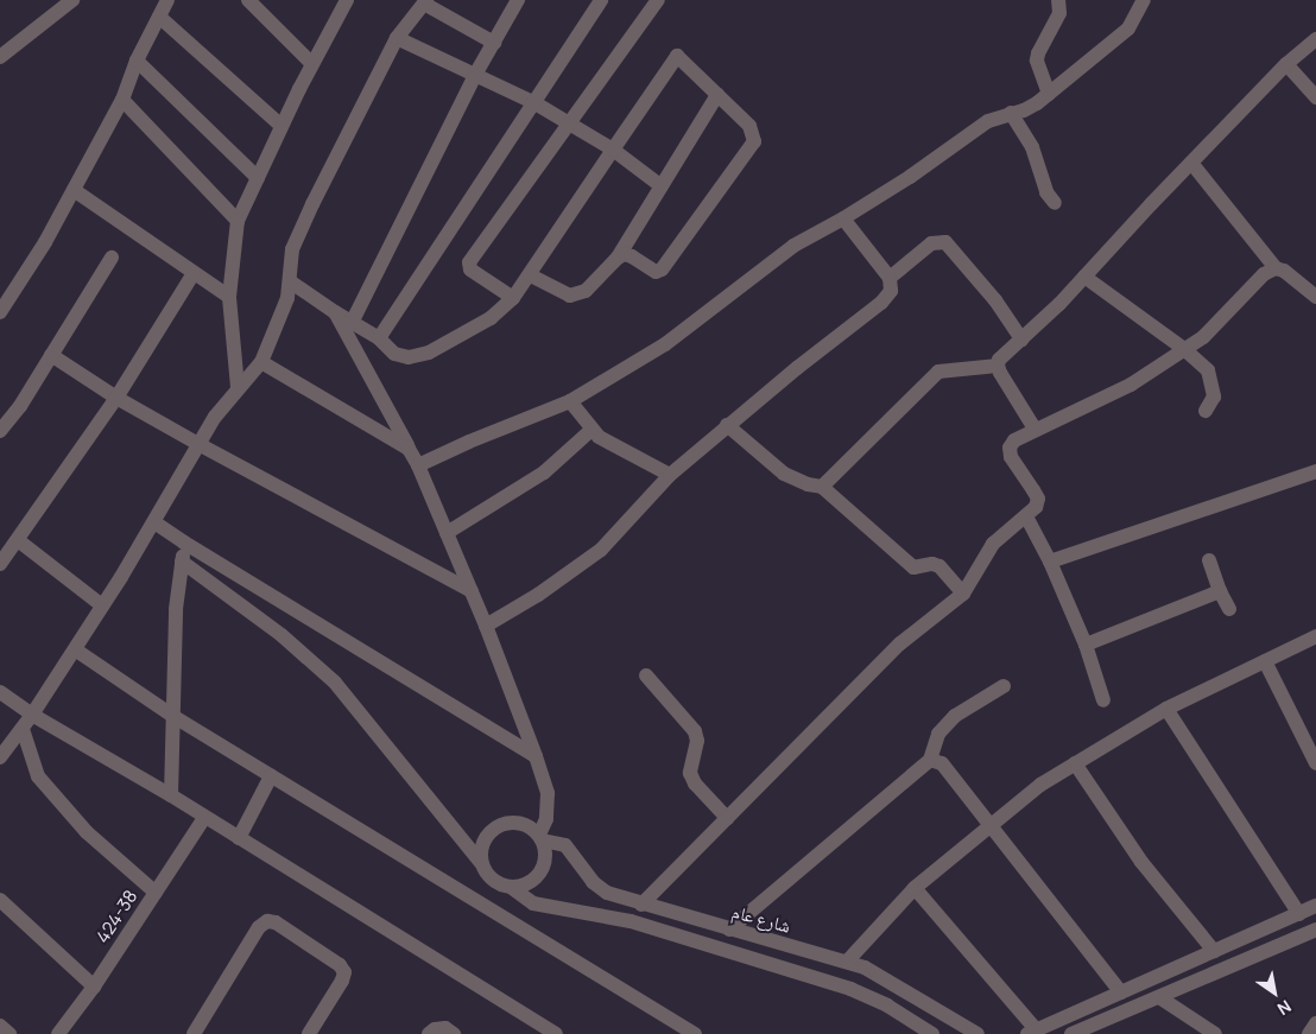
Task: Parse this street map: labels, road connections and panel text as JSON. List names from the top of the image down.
{
  "streets": {
    "street": ["424-38", "شارع عام"]
  },
  "north": "bottom right"
}
